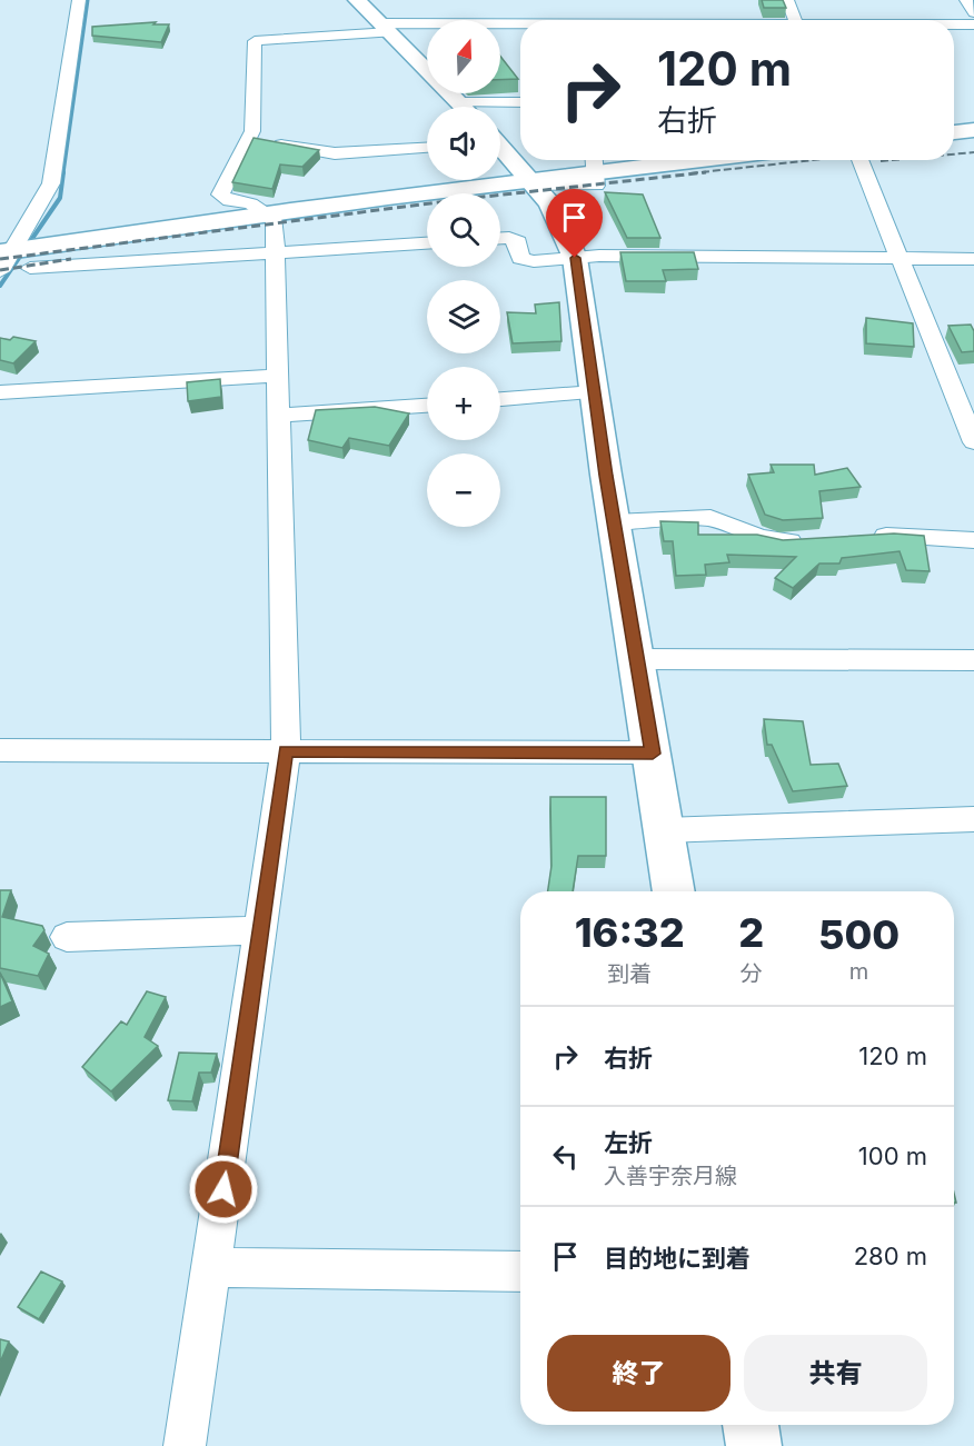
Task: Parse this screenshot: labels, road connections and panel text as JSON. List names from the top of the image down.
{
  "north": "top",
  "page": {
    "map_buttons": ["+", "−"],
    "turn": ["120 m", "右折"],
    "eta": [
      "16:32",
      "到着",
      "2",
      "分",
      "500",
      "m"
    ],
    "list": [
      {
        "name": "右折",
        "value": "120 m"
      },
      {
        "name": "左折",
        "note": "入善宇奈月線",
        "value": "100 m"
      },
      {
        "name": "目的地に到着",
        "value": "280 m"
      }
    ],
    "buttons": ["終了", "共有"]
  }
}
